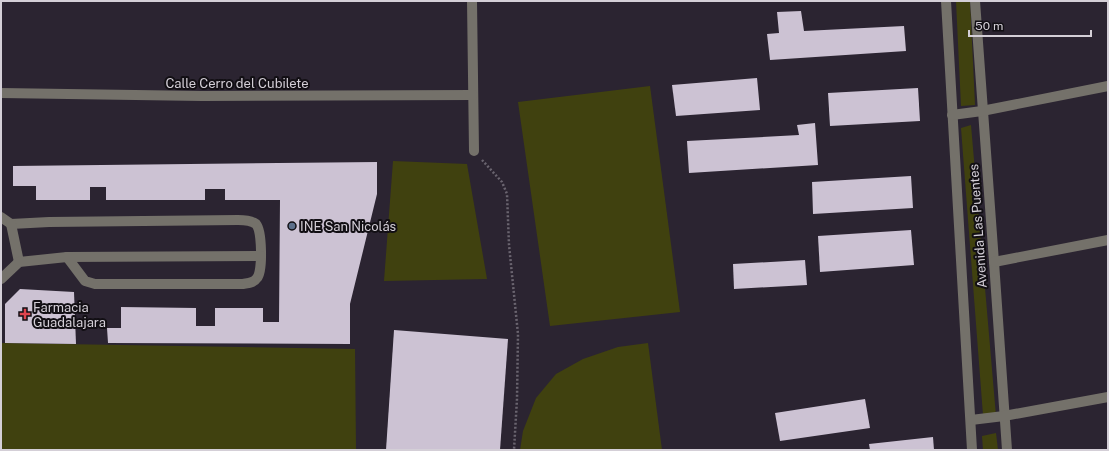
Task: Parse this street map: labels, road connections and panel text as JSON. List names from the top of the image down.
{
  "streets": {
    "street": ["Calle Cerro del Cubilete", "Avenida Las Puentes"]
  },
  "places": {
    "other": ["INE San Nicolás"],
    "health": ["Farmacia Guadalajara"]
  },
  "scale_bar": "50 m"
}
